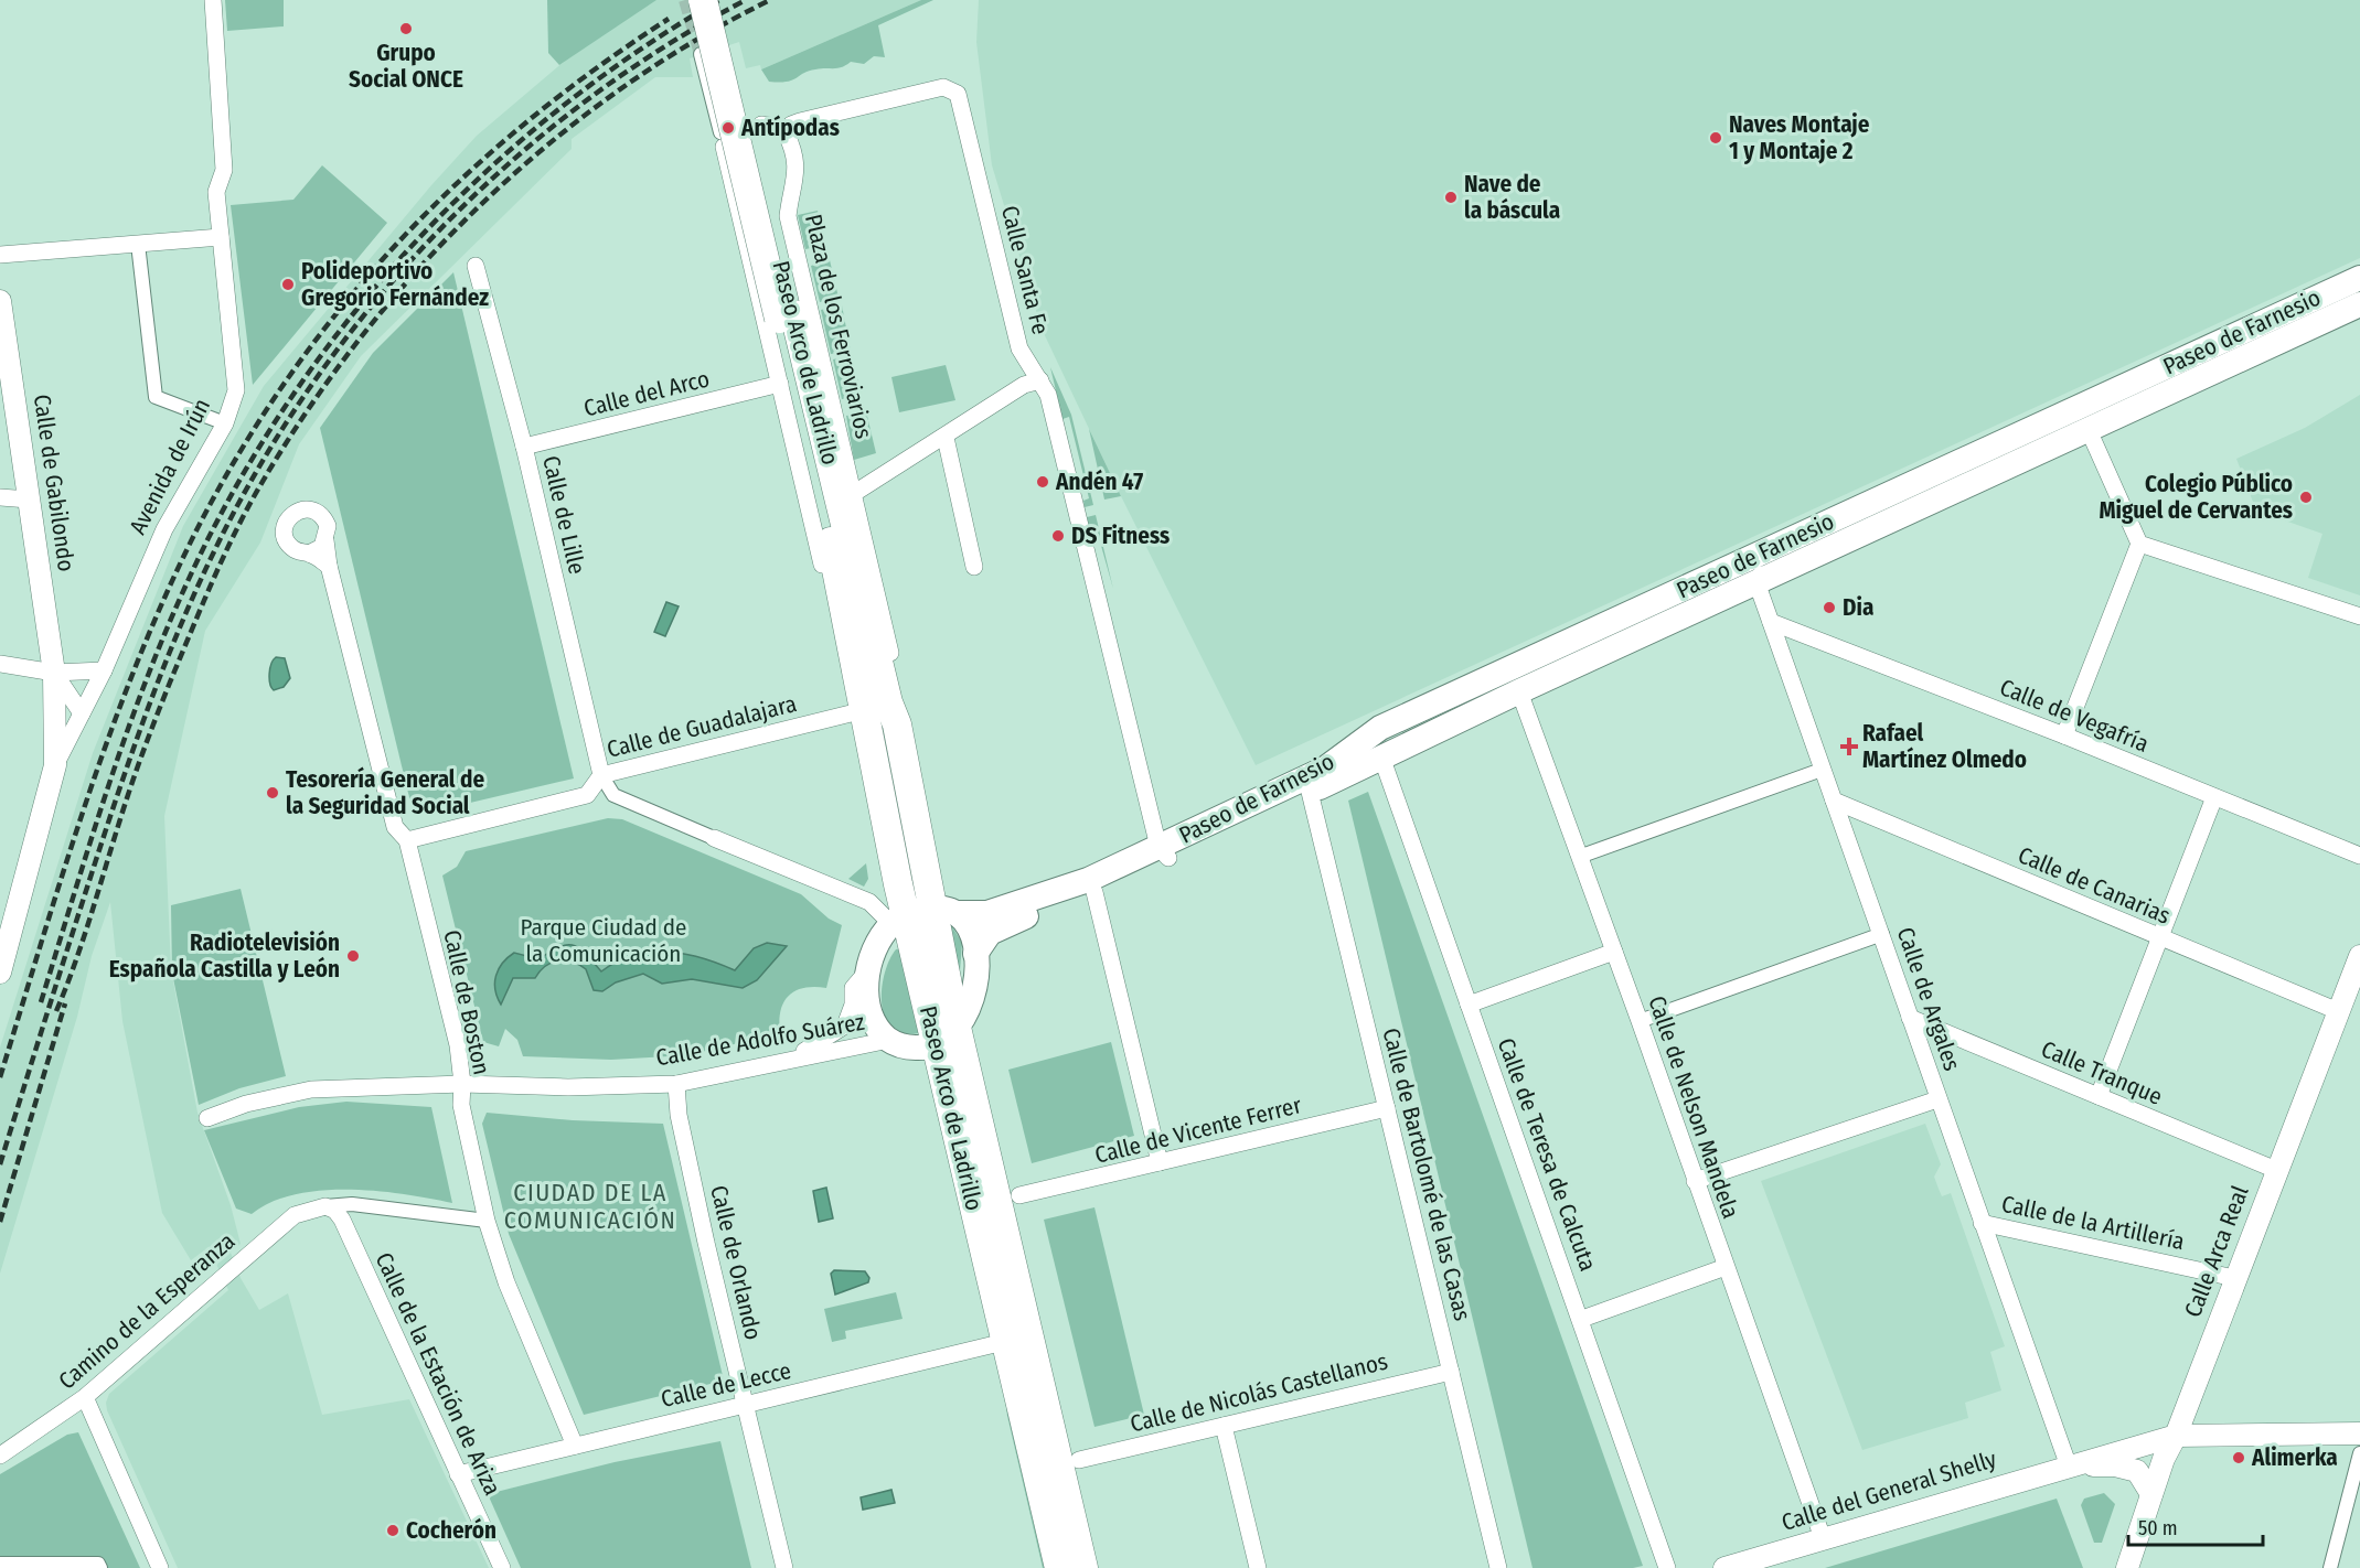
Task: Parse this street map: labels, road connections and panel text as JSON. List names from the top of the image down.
{
  "streets": {
    "main road": ["Paseo de Farnesio", "Paseo Arco de Ladrillo"],
    "street": [
      "Calle Santa Fe",
      "Plaza de los Ferroviarios",
      "Calle del Arco",
      "Avenida de Irún",
      "Calle de Gabilondo",
      "Calle de Lille",
      "Calle de Vegafría",
      "Calle de Guadalajara",
      "Calle de Canarias",
      "Calle de Argales",
      "Calle de Boston",
      "Calle de Adolfo Suárez",
      "Calle Tranque",
      "Calle de Nelson Mandela",
      "Calle de Vicente Ferrer",
      "Calle de Teresa de Calcuta",
      "Calle de Bartolomé de las Casas",
      "Calle de la Artillería",
      "Calle Arca Real",
      "Calle de Orlando",
      "Camino de la Esperanza",
      "Calle de la Estación de Ariza",
      "Calle de Lecce",
      "Calle de Nicolás Castellanos",
      "Calle del General Shelly"
    ]
  },
  "crossings": [
    ["Calle Santa Fe", "Plaza de los Ferroviarios"],
    ["Calle Santa Fe", "Paseo de Farnesio"],
    ["Plaza de los Ferroviarios", "Paseo Arco de Ladrillo"],
    ["Paseo de Farnesio", "Paseo Arco de Ladrillo"],
    ["Paseo de Farnesio", "Calle de Argales"],
    ["Paseo de Farnesio", "Calle de Nelson Mandela"],
    ["Paseo de Farnesio", "Calle de Teresa de Calcuta"],
    ["Paseo de Farnesio", "Calle de Bartolomé de las Casas"],
    ["Paseo Arco de Ladrillo", "Calle del Arco"],
    ["Paseo Arco de Ladrillo", "Calle de Guadalajara"],
    ["Paseo Arco de Ladrillo", "Calle de Lecce"],
    ["Calle del Arco", "Calle de Lille"],
    ["Avenida de Irún", "Calle de Gabilondo"],
    ["Calle de Lille", "Calle de Guadalajara"],
    ["Calle de Vegafría", "Calle de Argales"],
    ["Calle de Guadalajara", "Calle de Boston"],
    ["Calle de Canarias", "Calle de Argales"],
    ["Calle de Canarias", "Calle Arca Real"],
    ["Calle de Argales", "Calle Tranque"],
    ["Calle de Argales", "Calle de la Artillería"],
    ["Calle de Argales", "Calle del General Shelly"],
    ["Calle de Boston", "Calle de Adolfo Suárez"],
    ["Calle de Boston", "Calle de Lecce"],
    ["Calle de Adolfo Suárez", "Calle de Orlando"],
    ["Calle Tranque", "Calle Arca Real"],
    ["Calle de Nelson Mandela", "Calle del General Shelly"],
    ["Calle de Vicente Ferrer", "Calle de Bartolomé de las Casas"],
    ["Calle de Bartolomé de las Casas", "Calle de Nicolás Castellanos"],
    ["Calle de la Artillería", "Calle Arca Real"],
    ["Calle Arca Real", "Calle del General Shelly"],
    ["Calle de Orlando", "Calle de Lecce"],
    ["Camino de la Esperanza", "Calle de la Estación de Ariza"],
    ["Calle de la Estación de Ariza", "Calle de Lecce"]
  ],
  "districts": ["CIUDAD DE LA COMUNICACIÓN"],
  "parks": ["Parque Ciudad de la Comunicación"],
  "places": {
    "other": [
      "Grupo Social ONCE",
      "Antípodas",
      "Naves Montaje 1 y Montaje 2",
      "Nave de la báscula",
      "Polideportivo Gregorio Fernández",
      "Andén 47",
      "Colegio Público Miguel de Cervantes",
      "DS Fitness",
      "Dia",
      "Tesorería General de la Seguridad Social",
      "Radiotelevisión Española Castilla y León",
      "Alimerka",
      "Cocherón"
    ],
    "health": ["Rafael Martínez Olmedo"]
  },
  "scale_bar": "50 m"
}
